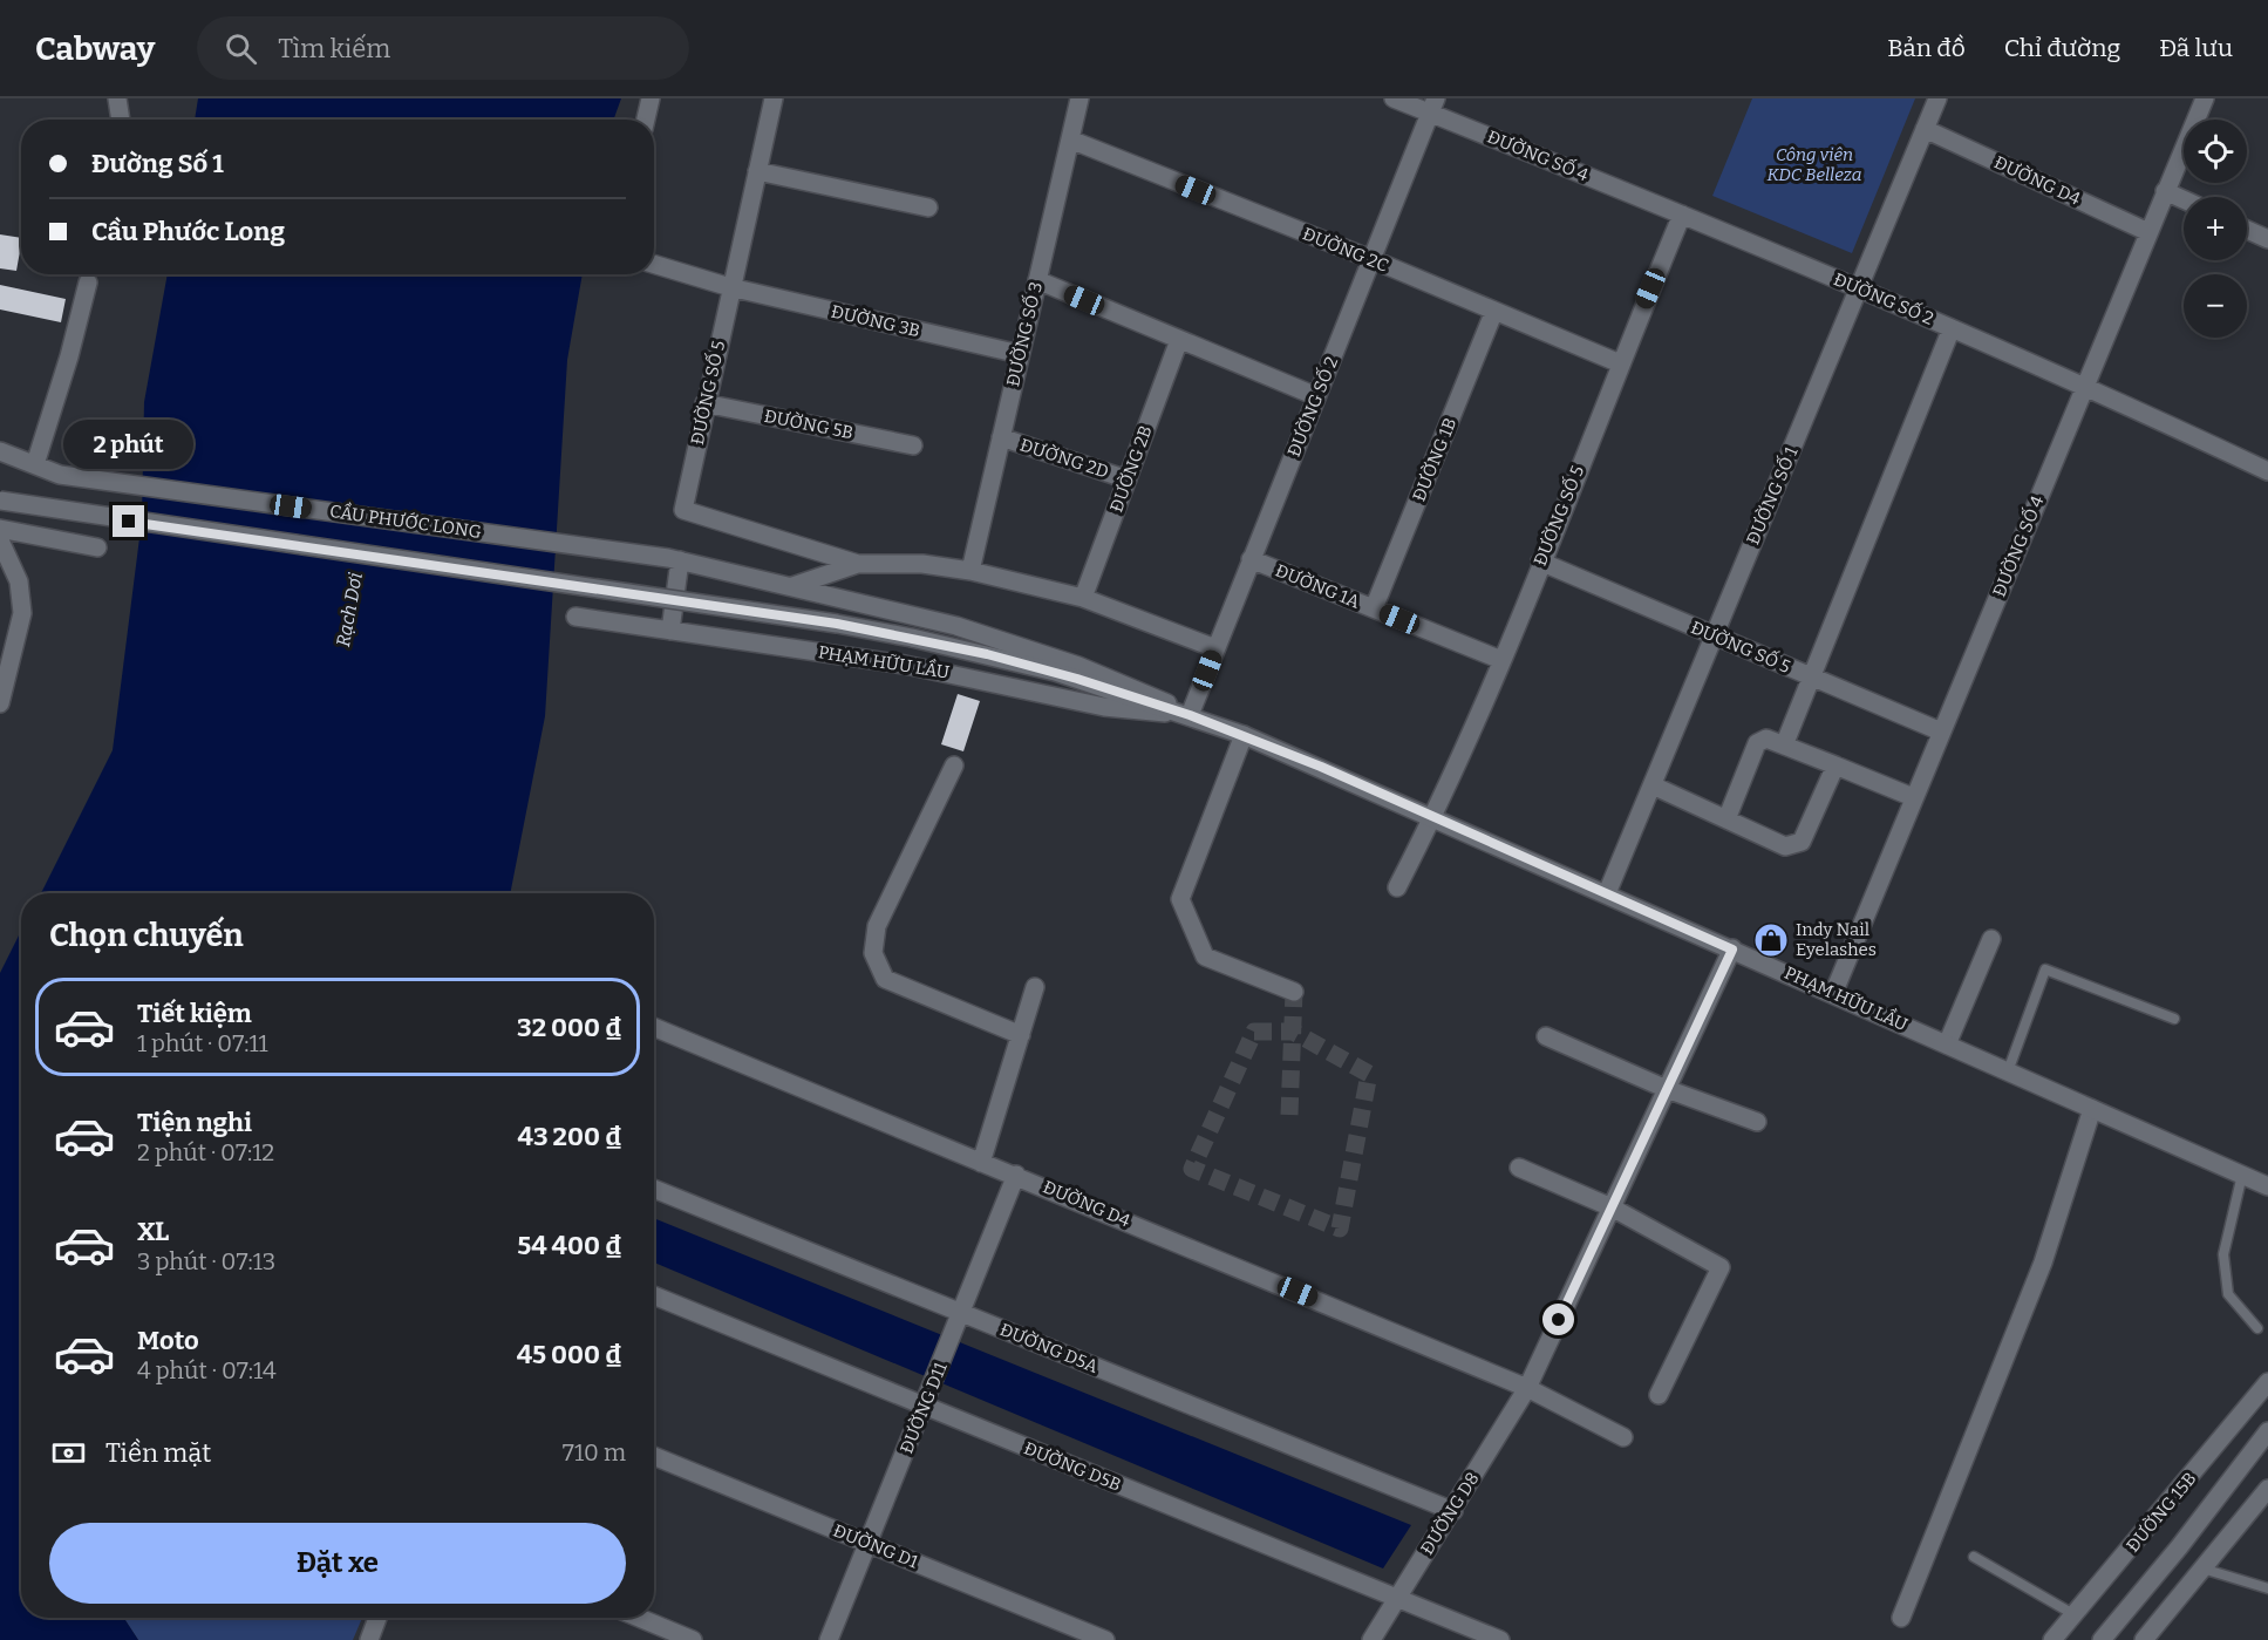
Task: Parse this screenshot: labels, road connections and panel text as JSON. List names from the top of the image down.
{
  "streets": {
    "street": [
      "ĐƯỜNG SỐ 4",
      "ĐƯỜNG D4",
      "ĐƯỜNG 2C",
      "ĐƯỜNG SỐ 2",
      "ĐƯỜNG 3B",
      "ĐƯỜNG SỐ 3",
      "ĐƯỜNG SỐ 5",
      "ĐƯỜNG 5B",
      "ĐƯỜNG 2D",
      "ĐƯỜNG 1B",
      "ĐƯỜNG 2B",
      "ĐƯỜNG SỐ 1",
      "CẦU PHƯỚC LONG",
      "ĐƯỜNG 1A",
      "PHẠM HỮU LẦU",
      "ĐƯỜNG D5A",
      "ĐƯỜNG D11",
      "ĐƯỜNG D5B",
      "ĐƯỜNG 15B",
      "ĐƯỜNG D8",
      "ĐƯỜNG D1"
    ]
  },
  "crossings": [
    ["ĐƯỜNG SỐ 4", "ĐƯỜNG D4"],
    ["ĐƯỜNG SỐ 4", "ĐƯỜNG SỐ 2"],
    ["ĐƯỜNG SỐ 4", "ĐƯỜNG SỐ 5"],
    ["ĐƯỜNG SỐ 4", "PHẠM HỮU LẦU"],
    ["ĐƯỜNG D4", "ĐƯỜNG SỐ 1"],
    ["ĐƯỜNG D4", "ĐƯỜNG D11"],
    ["ĐƯỜNG D4", "ĐƯỜNG D8"],
    ["ĐƯỜNG 2C", "ĐƯỜNG SỐ 2"],
    ["ĐƯỜNG 2C", "ĐƯỜNG SỐ 3"],
    ["ĐƯỜNG 2C", "ĐƯỜNG SỐ 5"],
    ["ĐƯỜNG 2C", "ĐƯỜNG 1B"],
    ["ĐƯỜNG SỐ 2", "ĐƯỜNG SỐ 5"],
    ["ĐƯỜNG SỐ 2", "ĐƯỜNG SỐ 1"],
    ["ĐƯỜNG SỐ 2", "ĐƯỜNG 1A"],
    ["ĐƯỜNG SỐ 2", "PHẠM HỮU LẦU"],
    ["ĐƯỜNG 3B", "ĐƯỜNG SỐ 3"],
    ["ĐƯỜNG 3B", "ĐƯỜNG SỐ 5"],
    ["ĐƯỜNG SỐ 3", "ĐƯỜNG 2D"],
    ["ĐƯỜNG SỐ 5", "ĐƯỜNG 5B"],
    ["ĐƯỜNG SỐ 5", "ĐƯỜNG SỐ 1"],
    ["ĐƯỜNG SỐ 5", "ĐƯỜNG 1A"],
    ["ĐƯỜNG SỐ 5", "PHẠM HỮU LẦU"],
    ["ĐƯỜNG 2D", "ĐƯỜNG 2B"],
    ["ĐƯỜNG 1B", "ĐƯỜNG 1A"],
    ["ĐƯỜNG SỐ 1", "PHẠM HỮU LẦU"],
    ["CẦU PHƯỚC LONG", "PHẠM HỮU LẦU"],
    ["ĐƯỜNG D5A", "ĐƯỜNG D11"],
    ["ĐƯỜNG D5A", "ĐƯỜNG D8"],
    ["ĐƯỜNG D11", "ĐƯỜNG D5B"],
    ["ĐƯỜNG D11", "ĐƯỜNG D1"],
    ["ĐƯỜNG D5B", "ĐƯỜNG D8"]
  ],
  "water": ["Rạch Dơi"],
  "parks": ["Công viên KDC Belleza"],
  "places": {
    "shop": ["Indy Nail Eyelashes"]
  },
  "page": {
    "header": "Cabway",
    "search": "Tìm kiếm",
    "nav": ["Bản đồ", "Chỉ đường", "Đã lưu"],
    "map_buttons": ["+", "−"],
    "banner": ["Đường Số 1", "Cầu Phước Long"],
    "bubble": "2 phút",
    "heading": "Chọn chuyến",
    "list": [
      {
        "name": "Tiết kiệm",
        "note": "1 phút · 07:11",
        "value": "32 000 ₫"
      },
      {
        "name": "Tiện nghi",
        "note": "2 phút · 07:12",
        "value": "43 200 ₫"
      },
      {
        "name": "XL",
        "note": "3 phút · 07:13",
        "value": "54 400 ₫"
      },
      {
        "name": "Moto",
        "note": "4 phút · 07:14",
        "value": "45 000 ₫"
      }
    ],
    "pay": ["Tiền mặt", "710 m"],
    "buttons": "Đặt xe"
  }
}
